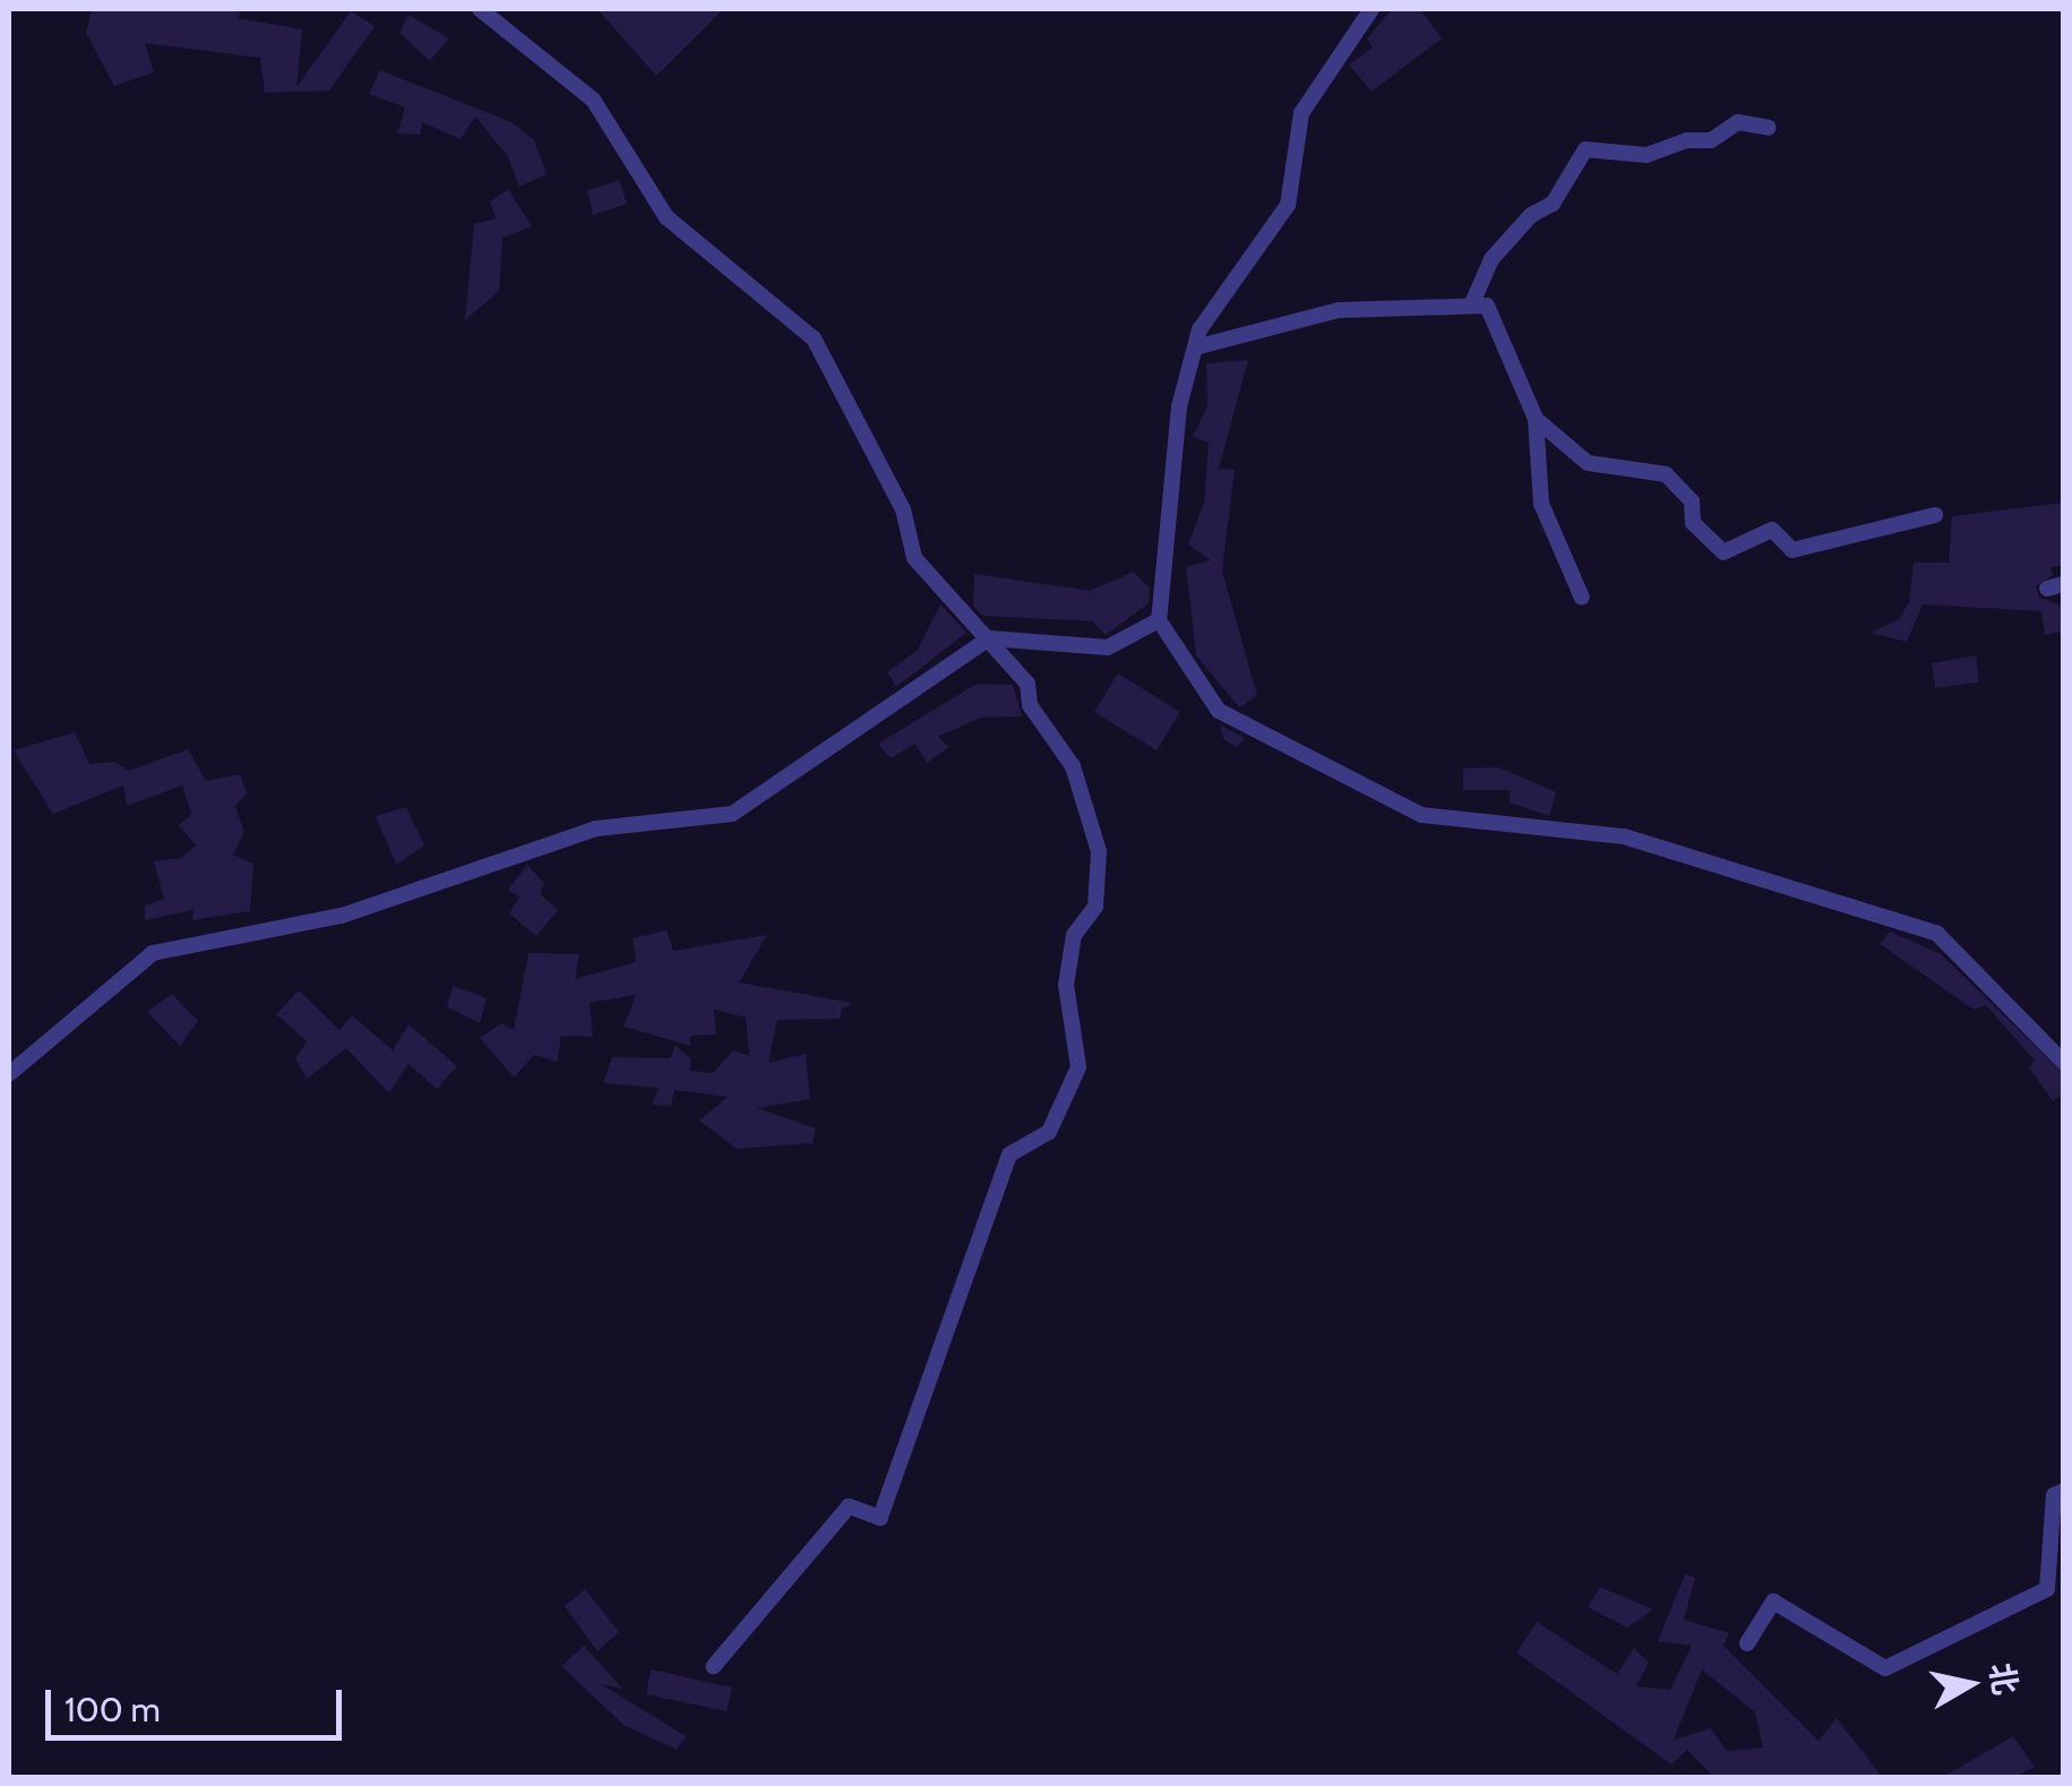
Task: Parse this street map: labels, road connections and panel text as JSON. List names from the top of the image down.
{
  "scale_bar": "100 m",
  "north": "right"
}
